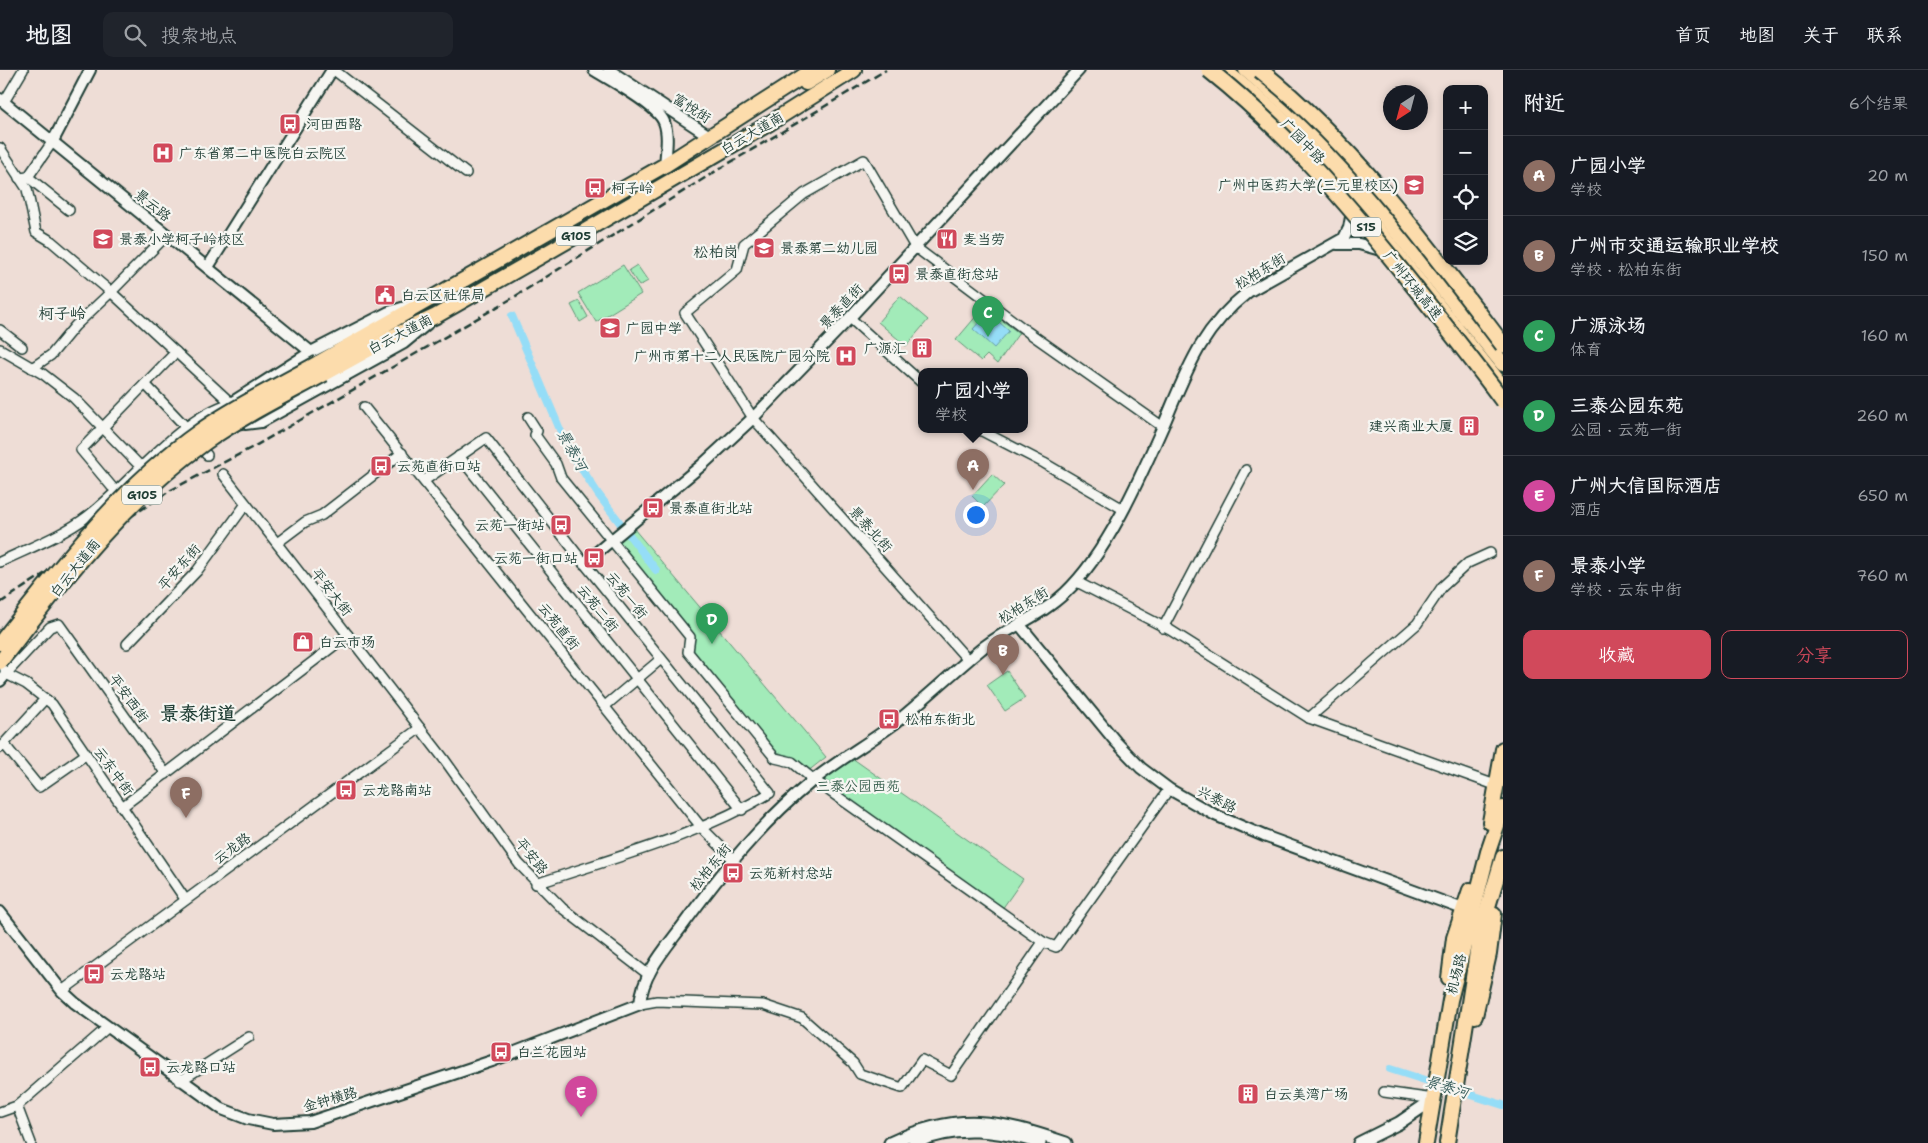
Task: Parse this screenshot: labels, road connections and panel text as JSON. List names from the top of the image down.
{
  "streets": {
    "highway": [
      "白云大道南",
      "广园中路",
      "S15",
      "G105",
      "广州环城高速",
      "机场路"
    ],
    "street": [
      "富悦街",
      "景云路",
      "松柏东街",
      "景泰直街",
      "景泰北街",
      "平安东街",
      "平安大街",
      "云苑一街",
      "云苑二街",
      "云苑直街",
      "平安西街",
      "云东中街",
      "兴泰路",
      "云龙路",
      "平安路",
      "金钟横路"
    ]
  },
  "crossings": [
    ["富悦街", "白云大道南"],
    ["富悦街", "G105"],
    ["白云大道南", "景云路"],
    ["白云大道南", "G105"],
    ["白云大道南", "平安西街"],
    ["白云大道南", "云东中街"],
    ["松柏东街", "景泰北街"],
    ["松柏东街", "云苑直街"],
    ["松柏东街", "兴泰路"],
    ["松柏东街", "平安路"],
    ["松柏东街", "金钟横路"],
    ["景泰直街", "景泰北街"],
    ["景泰直街", "云苑一街"],
    ["平安东街", "平安大街"],
    ["平安大街", "云龙路"],
    ["平安大街", "平安路"],
    ["云苑一街", "云苑二街"],
    ["平安西街", "云东中街"],
    ["云东中街", "云龙路"],
    ["云龙路", "平安路"],
    ["云龙路", "金钟横路"]
  ],
  "districts": ["松柏岗", "柯子岭", "景泰街道"],
  "water": ["景泰河"],
  "parks": ["三泰公园西苑"],
  "places": {
    "bus stop": [
      "河田西路",
      "柯子岭",
      "景泰直街总站",
      "云苑直街口站",
      "景泰直街北站",
      "云苑一街站",
      "云苑一街口站",
      "松柏东街北",
      "云龙路南站",
      "云苑新村总站",
      "云龙路站",
      "白兰花园站",
      "云龙路口站"
    ],
    "hospital": ["广东省第二中医院白云院区", "广州市第十二人民医院广园分院"],
    "school or university": [
      "广州中医药大学(三元里校区)",
      "景泰小学柯子岭校区",
      "景泰第二幼儿园",
      "广园中学"
    ],
    "restaurant": ["麦当劳"],
    "public building": ["白云区社保局"],
    "building": ["广源汇", "建兴商业大厦", "白云美湾广场"],
    "shop": ["白云市场"]
  },
  "north": "bottom left",
  "page": {
    "header": "地图",
    "search": "搜索地点",
    "nav": [
      "首页",
      "地图",
      "关于",
      "联系"
    ],
    "heading": ["附近", "6个结果"],
    "map_buttons": ["+", "−"],
    "list": [
      {
        "mark": "A",
        "name": "广园小学",
        "note": "学校",
        "value": "20 m"
      },
      {
        "mark": "B",
        "name": "广州市交通运输职业学校",
        "note": "学校 · 松柏东街",
        "value": "150 m"
      },
      {
        "mark": "C",
        "name": "广源泳场",
        "note": "体育",
        "value": "160 m"
      },
      {
        "mark": "D",
        "name": "三泰公园东苑",
        "note": "公园 · 云苑一街",
        "value": "260 m"
      },
      {
        "mark": "E",
        "name": "广州大信国际酒店",
        "note": "酒店",
        "value": "650 m"
      },
      {
        "mark": "F",
        "name": "景泰小学",
        "note": "学校 · 云东中街",
        "value": "760 m"
      }
    ],
    "pins": [
      "C",
      "A",
      "D",
      "B",
      "F",
      "E"
    ],
    "popup": ["广园小学", "学校"],
    "buttons": ["收藏", "分享"]
  }
}
